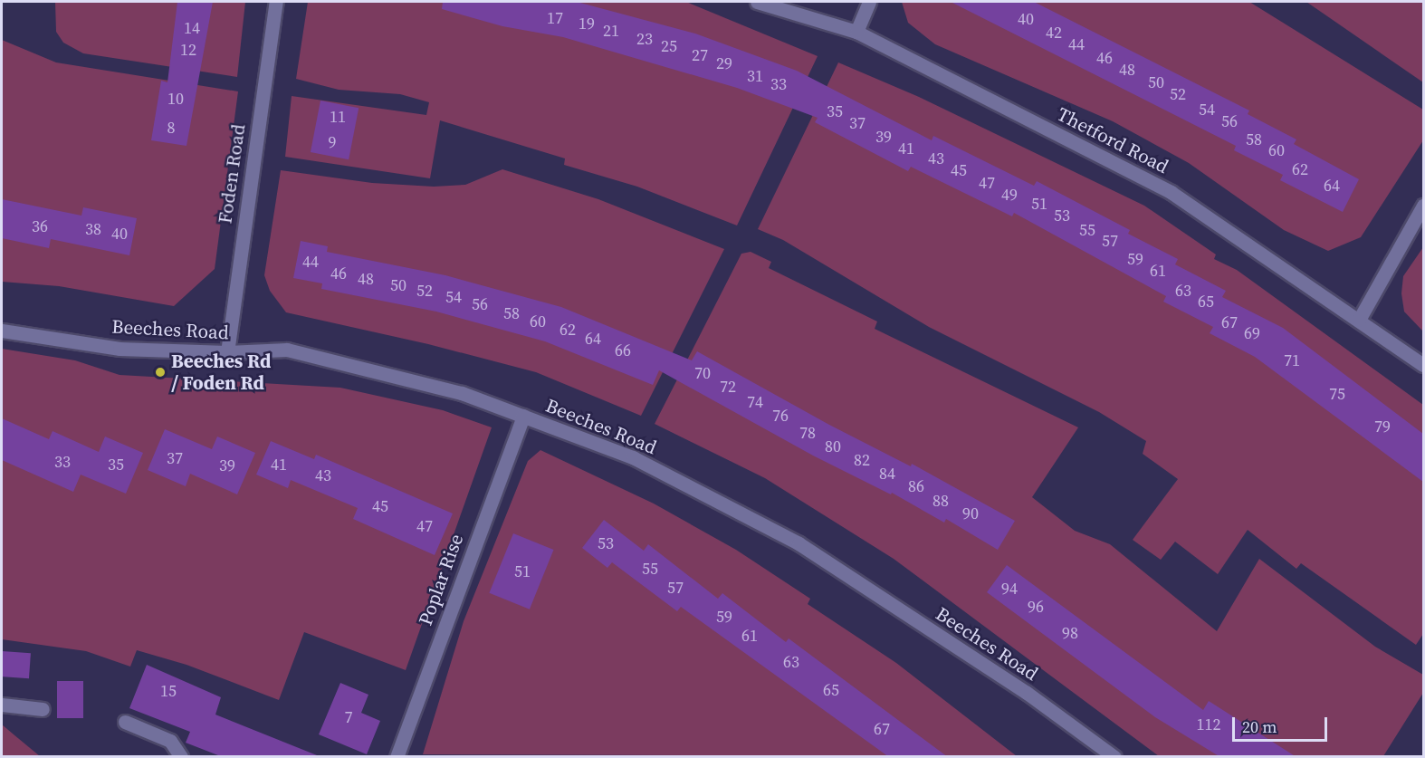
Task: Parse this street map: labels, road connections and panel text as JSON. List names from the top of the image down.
{
  "streets": {
    "street": [
      "Thetford Road",
      "Foden Road",
      "Beeches Road",
      "Poplar Rise"
    ]
  },
  "crossings": [
    ["Foden Road", "Beeches Road"],
    ["Beeches Road", "Poplar Rise"]
  ],
  "places": ["Beeches Rd / Foden Rd"],
  "house_numbers": [
    "17",
    "40",
    "19",
    "14",
    "21",
    "42",
    "23",
    "44",
    "25",
    "12",
    "27",
    "46",
    "29",
    "48",
    "31",
    "50",
    "33",
    "52",
    "10",
    "54",
    "35",
    "11",
    "56",
    "37",
    "8",
    "39",
    "58",
    "9",
    "41",
    "60",
    "43",
    "62",
    "45",
    "47",
    "64",
    "49",
    "51",
    "53",
    "36",
    "38",
    "55",
    "40",
    "57",
    "59",
    "44",
    "61",
    "46",
    "48",
    "50",
    "52",
    "63",
    "54",
    "65",
    "56",
    "58",
    "60",
    "67",
    "62",
    "69",
    "64",
    "66",
    "71",
    "70",
    "72",
    "75",
    "74",
    "76",
    "79",
    "78",
    "80",
    "37",
    "82",
    "33",
    "35",
    "41",
    "39",
    "84",
    "43",
    "86",
    "88",
    "45",
    "90",
    "47",
    "53",
    "55",
    "51",
    "57",
    "94",
    "96",
    "59",
    "98",
    "61",
    "63",
    "65",
    "15",
    "7",
    "112",
    "67"
  ],
  "scale_bar": "20 m"
}
